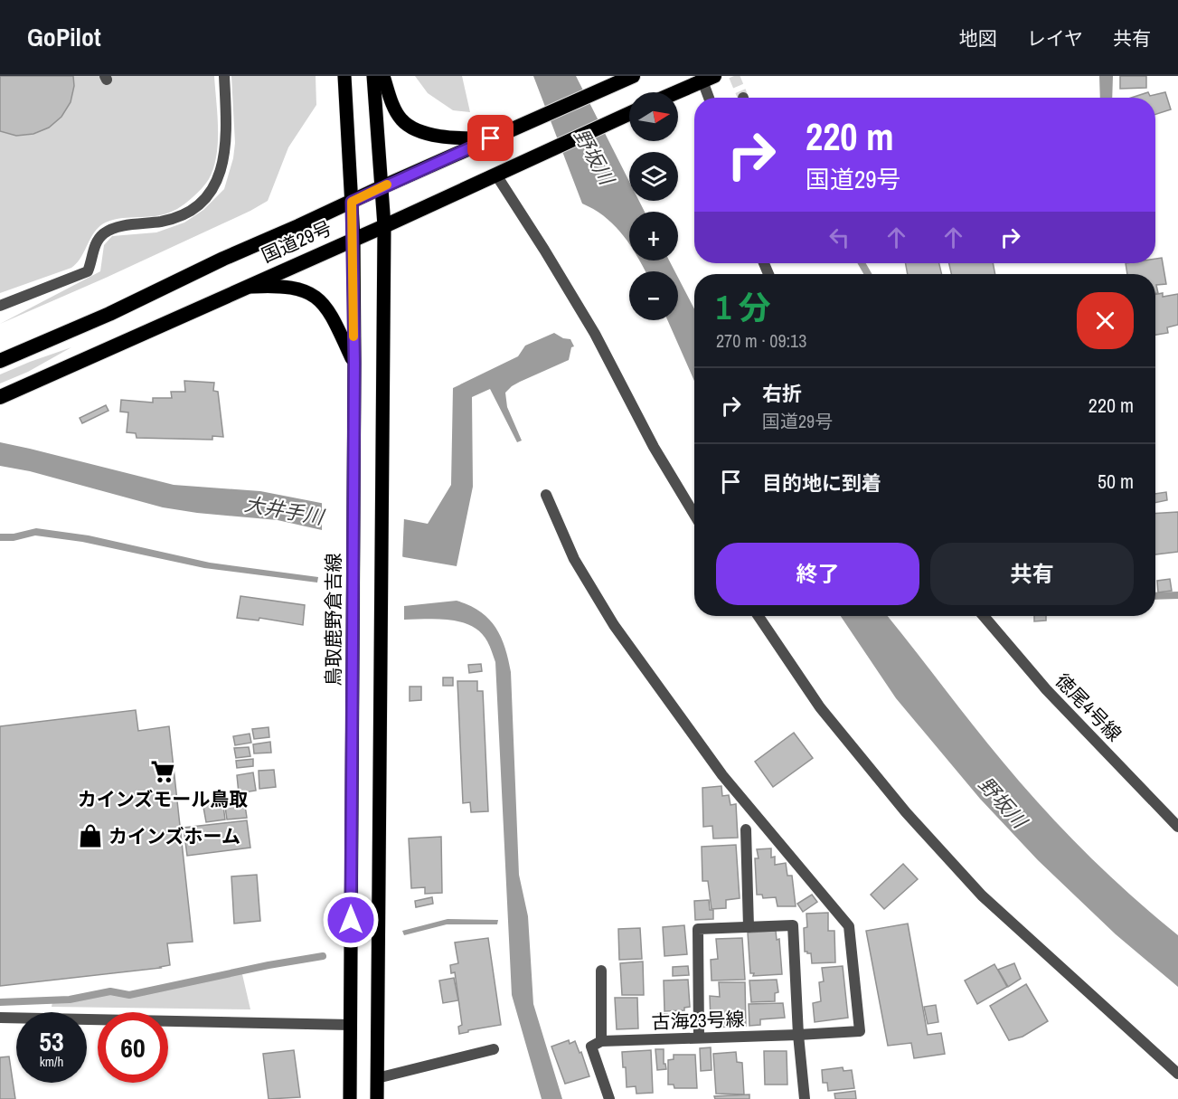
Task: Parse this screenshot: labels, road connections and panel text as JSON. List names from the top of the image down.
{
  "streets": {
    "highway": ["国道29号"],
    "main road": ["鳥取鹿野倉吉線"],
    "street": ["徳尾4号線", "古海23号線"]
  },
  "crossings": [
    ["国道29号", "鳥取鹿野倉吉線"]
  ],
  "water": ["野坂川", "大井手川"],
  "places": {
    "supermarket": ["カインズモール鳥取"],
    "shop": ["カインズホーム"]
  },
  "north": "right",
  "page": {
    "header": "GoPilot",
    "nav": ["地図", "レイヤ", "共有"],
    "map_buttons": ["+", "−"],
    "turn": ["220 m", "国道29号"],
    "heading": ["1 分", "270 m · 09:13"],
    "list": [
      {
        "name": "右折",
        "note": "国道29号",
        "value": "220 m"
      },
      {
        "name": "目的地に到着",
        "value": "50 m"
      }
    ],
    "buttons": ["終了", "共有"],
    "speed": "53 km/h",
    "limit": "60"
  }
}
